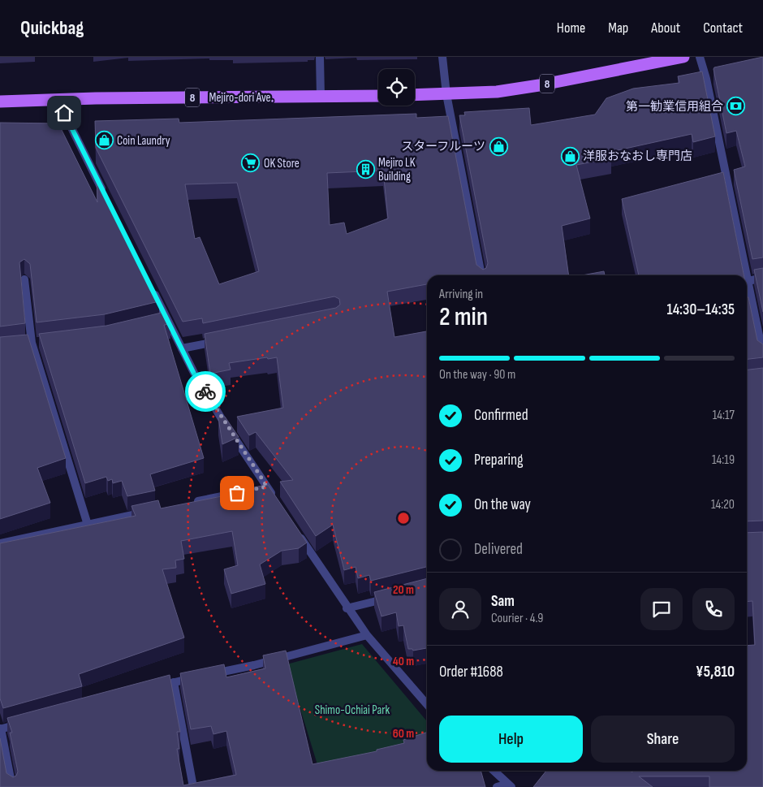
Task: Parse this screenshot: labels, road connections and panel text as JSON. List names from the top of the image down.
{
  "streets": {
    "main road": ["8", "Mejiro-dori Ave."]
  },
  "parks": ["Shimo-Ochiai Park"],
  "places": {
    "bank": ["第一勧業信用組合"],
    "shop": ["Coin Laundry", "スターフルーツ", "洋服おなおし専門店"],
    "supermarket": ["OK Store"],
    "building": ["Mejiro LK Building"]
  },
  "page": {
    "header": "Quickbag",
    "nav": [
      "Home",
      "Map",
      "About",
      "Contact"
    ],
    "heading": ["2 min", "Arriving in", "14:30–14:35"],
    "panel": [
      "Sam",
      "Courier · 4.9",
      "Order #1688",
      "¥5,810"
    ],
    "bar": "On the way · 90 m",
    "list": [
      ["Confirmed", "14:17"],
      ["Preparing", "14:19"],
      ["On the way", "14:20"],
      "Delivered"
    ],
    "buttons": ["Help", "Share"]
  },
  "rings": ["20 m", "40 m", "60 m"]
}
